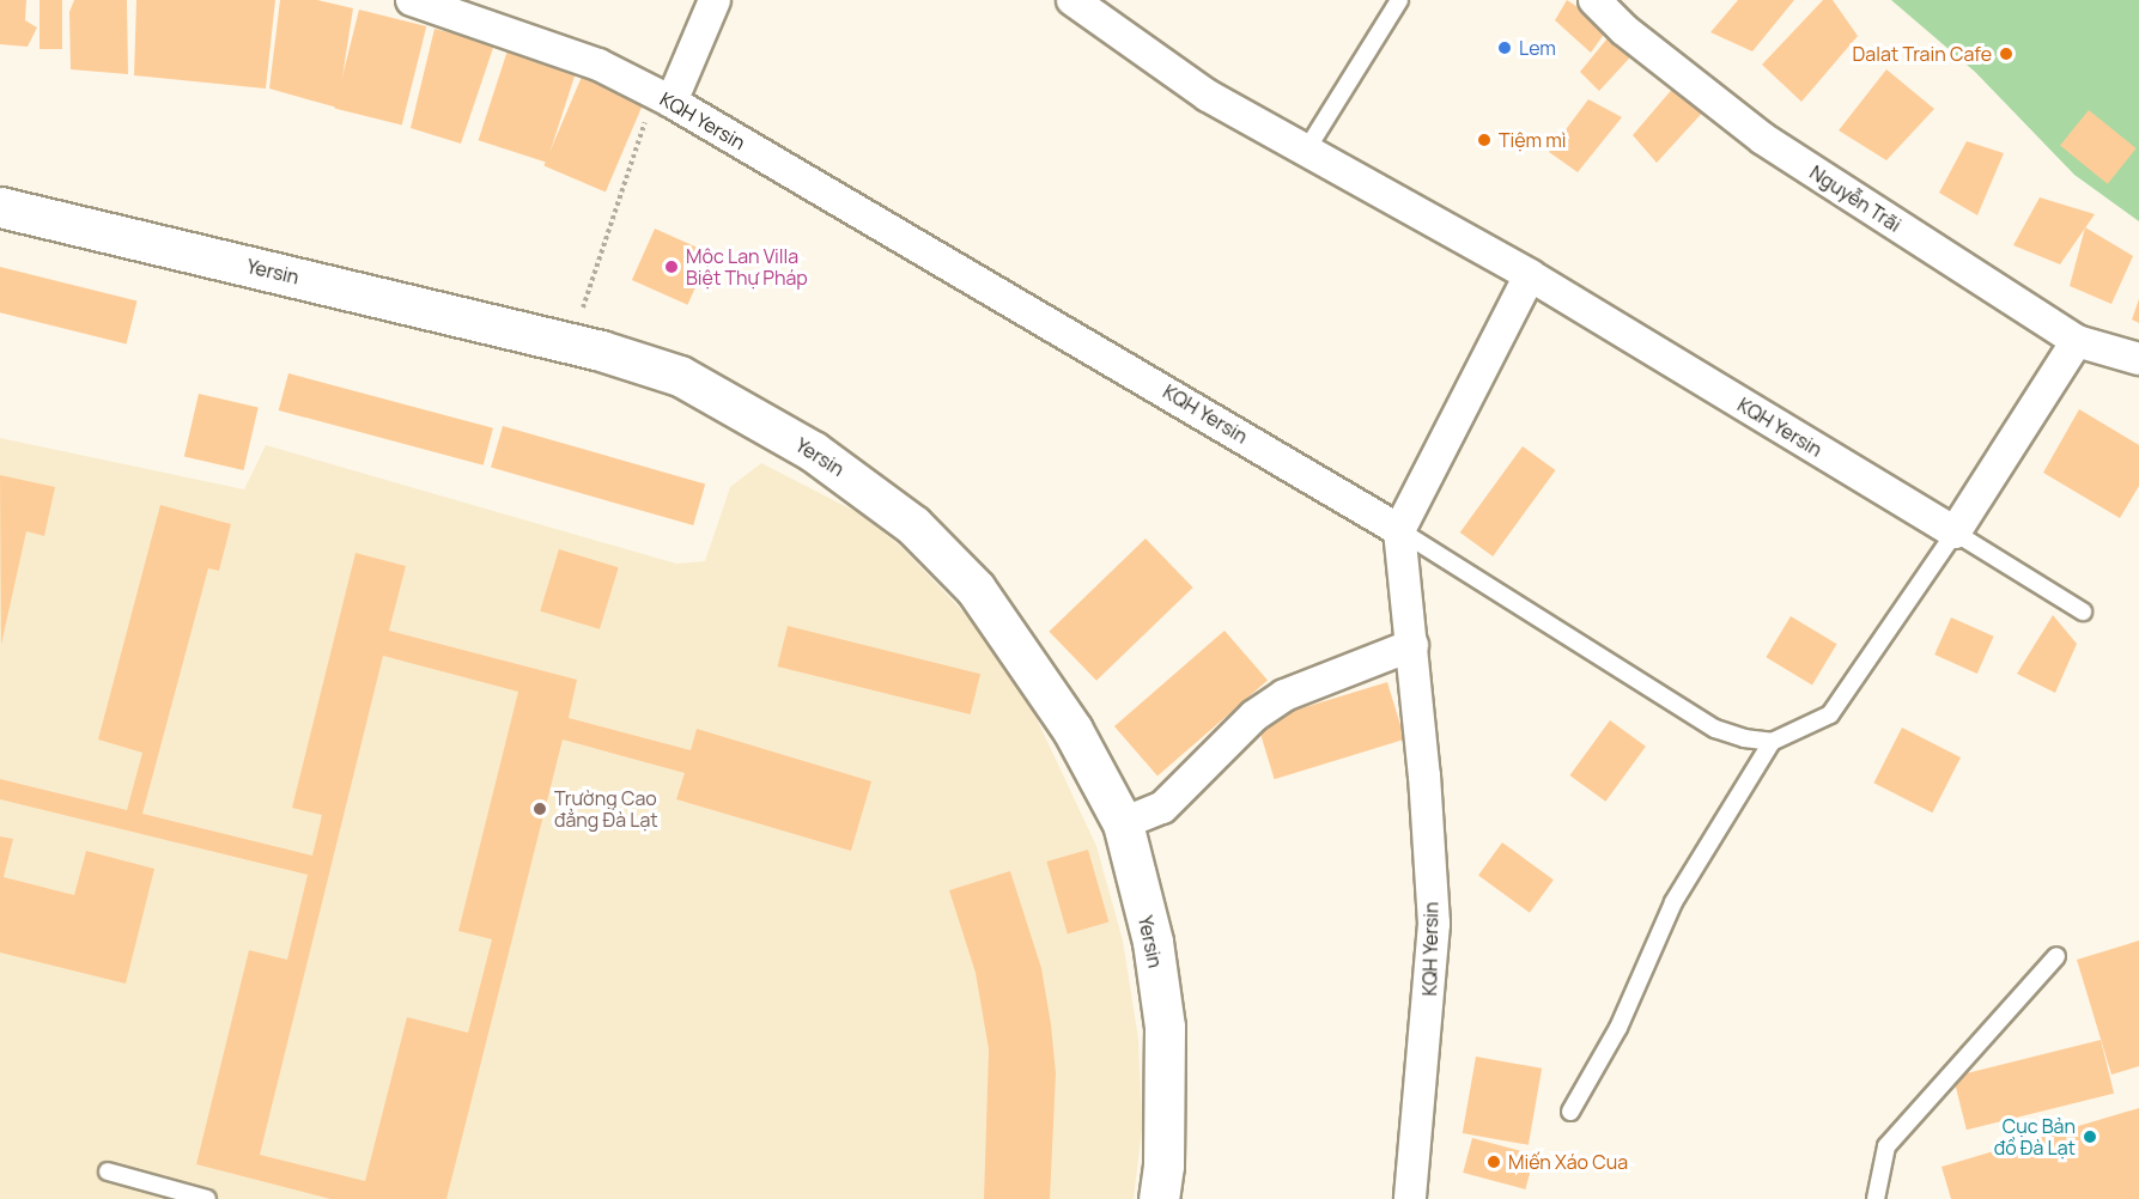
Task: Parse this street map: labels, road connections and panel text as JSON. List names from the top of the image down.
{
  "streets": {
    "street": ["KQH Yersin", "Nguyễn Trãi", "Yersin"]
  },
  "places": [
    "Lem",
    "Dalat Train Cafe",
    "Tiệm mì",
    "Mộc Lan Villa Biệt Thự Pháp",
    "Trường Cao đẳng Đà Lạt",
    "Cục Bản đồ Đà Lạt",
    "Miến Xáo Cua"
  ]
}
